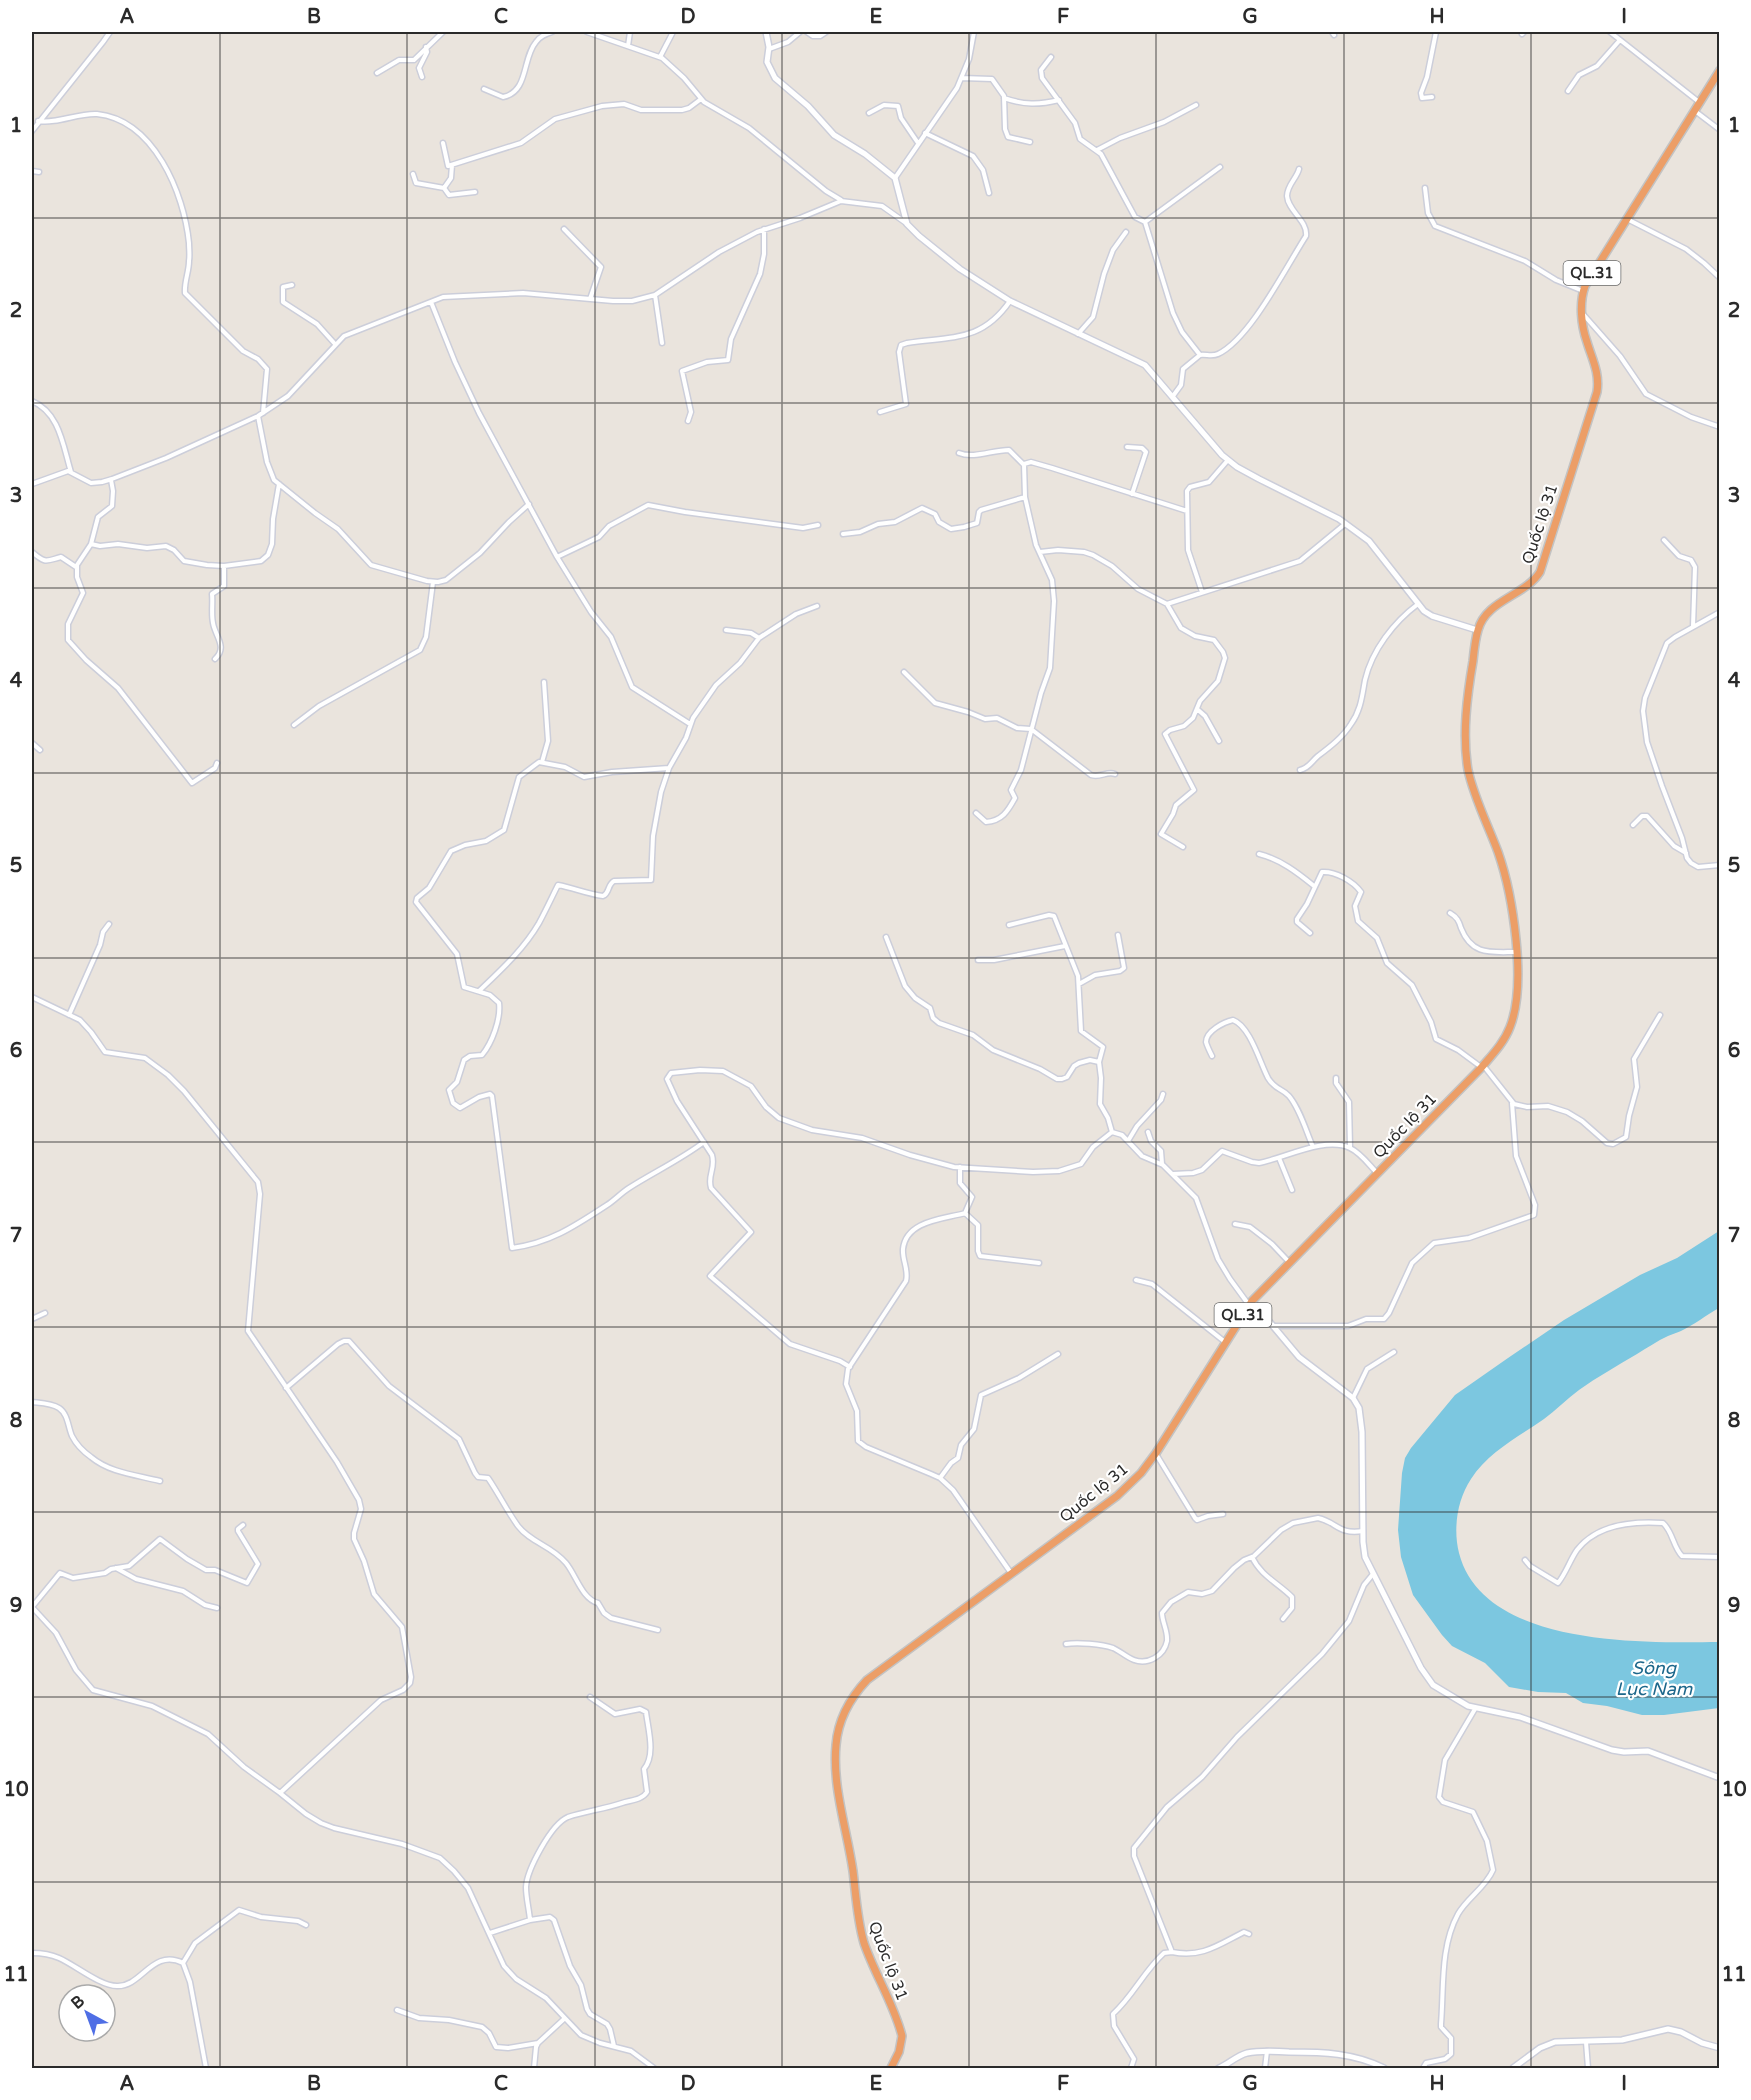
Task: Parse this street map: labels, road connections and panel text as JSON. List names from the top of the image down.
{
  "streets": {
    "highway": ["QL.31", "Quốc lộ 31"]
  },
  "water": ["Sông Lục Nam"],
  "north": "top left",
  "grid": {
    "columns": [
      "A",
      "B",
      "C",
      "D",
      "E",
      "F",
      "G",
      "H",
      "I"
    ],
    "rows": [
      "1",
      "2",
      "3",
      "4",
      "5",
      "6",
      "7",
      "8",
      "9",
      "10",
      "11"
    ]
  }
}
